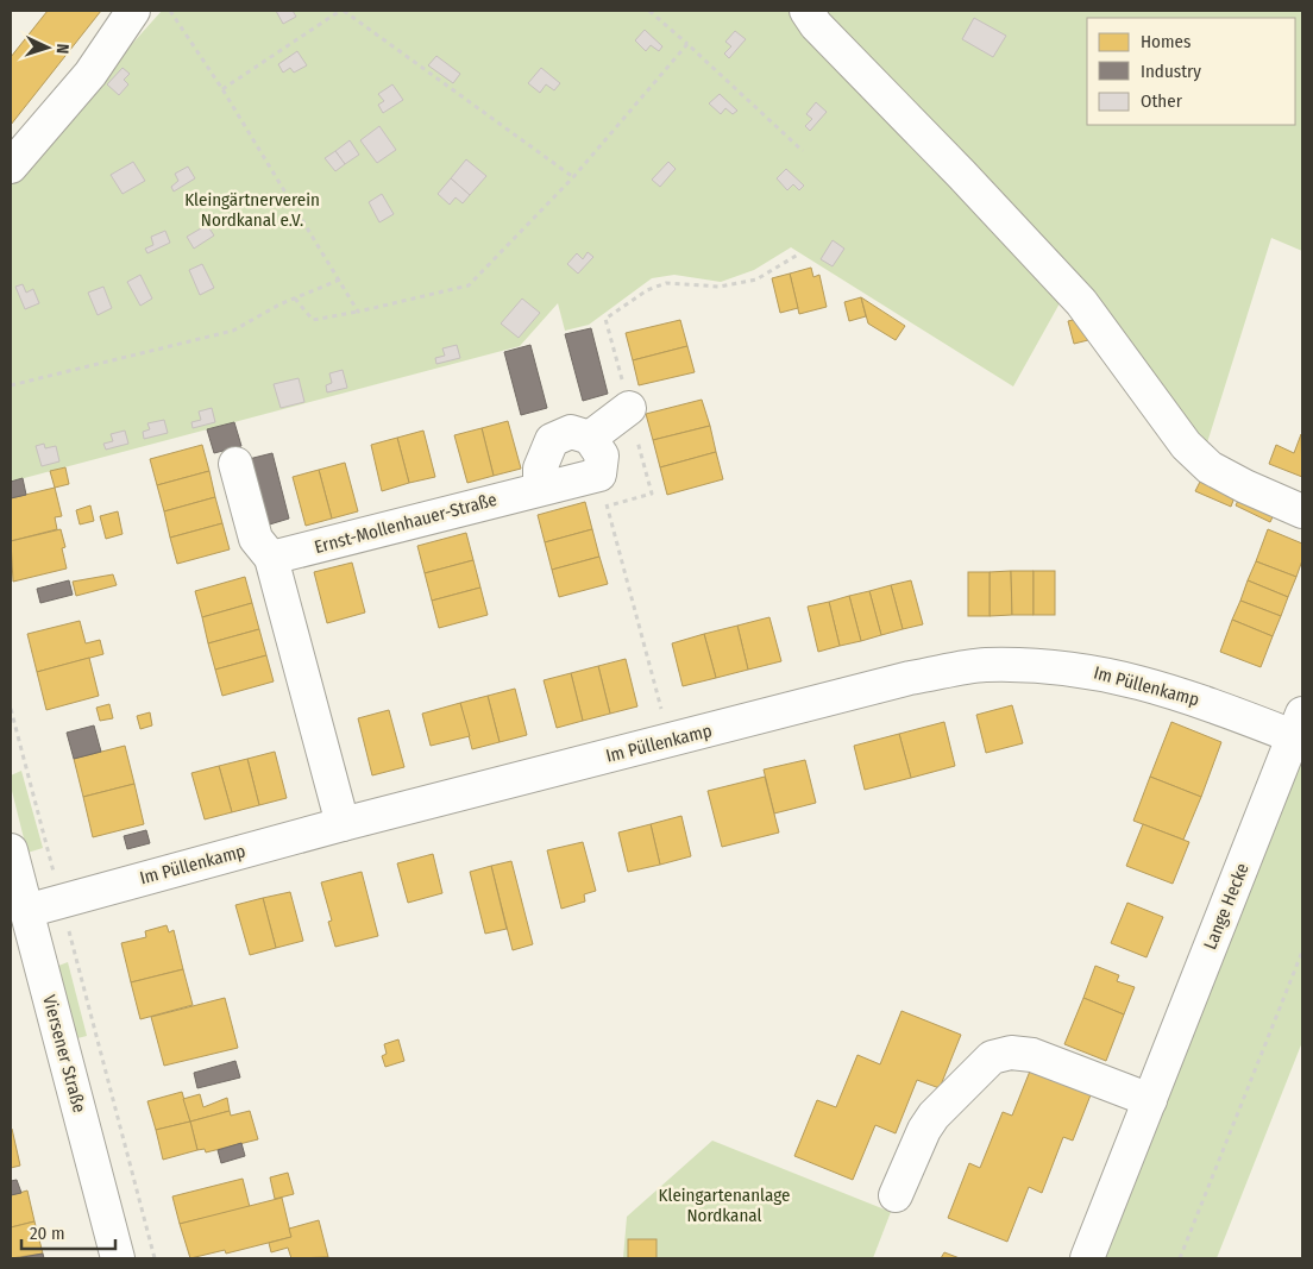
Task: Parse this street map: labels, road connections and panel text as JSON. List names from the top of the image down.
{
  "streets": {
    "street": [
      "Ernst-Mollenhauer-Straße",
      "Im Püllenkamp",
      "Lange Hecke",
      "Viersener Straße"
    ]
  },
  "crossings": [
    ["Im Püllenkamp", "Lange Hecke"],
    ["Im Püllenkamp", "Viersener Straße"]
  ],
  "parks": ["Kleingärtnerverein Nordkanal e.V.", "Kleingartenanlage Nordkanal"],
  "legend": ["Homes", "Industry", "Other"],
  "scale_bar": "20 m",
  "north": "right"
}
